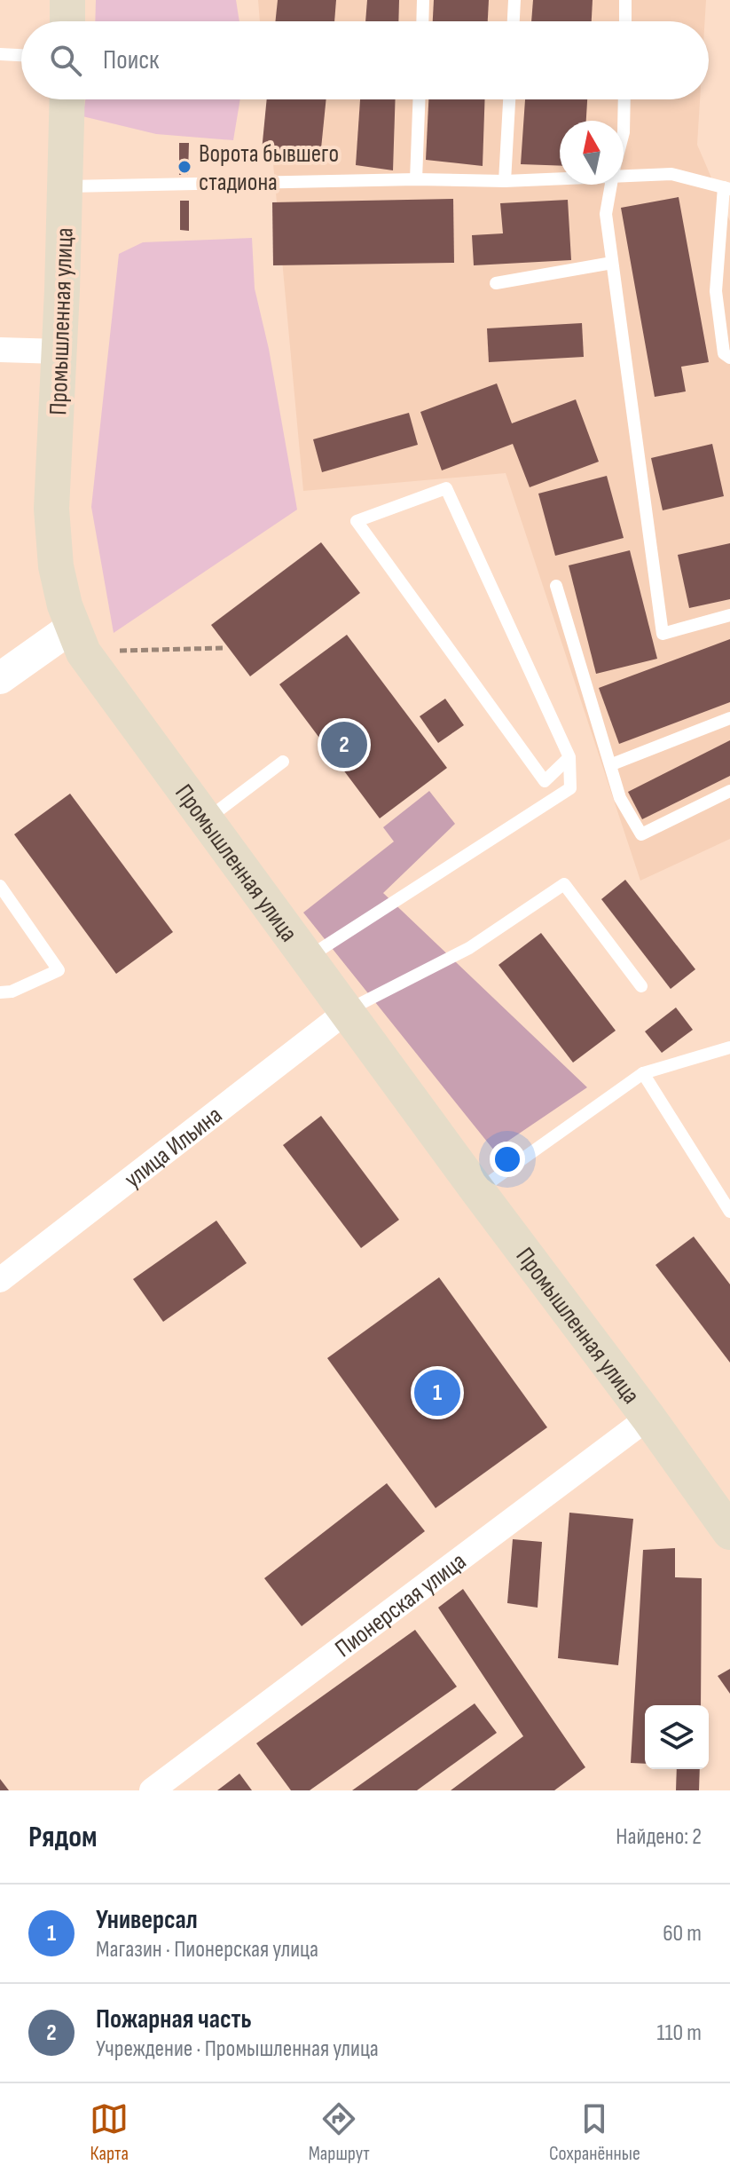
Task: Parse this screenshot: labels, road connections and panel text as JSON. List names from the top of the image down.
{
  "streets": {
    "main road": ["Промышленная улица"],
    "street": ["улица Ильина", "Пионерская улица"]
  },
  "crossings": [
    ["Промышленная улица", "улица Ильина"],
    ["Промышленная улица", "Пионерская улица"]
  ],
  "places": ["Ворота бывшего стадиона"],
  "north": "top",
  "page": {
    "search": "Поиск",
    "pins": ["2", "1"],
    "heading": ["Рядом", "Найдено: 2"],
    "list": [
      {
        "mark": "1",
        "name": "Универсал",
        "note": "Магазин · Пионерская улица",
        "value": "60 m"
      },
      {
        "mark": "2",
        "name": "Пожарная часть",
        "note": "Учреждение · Промышленная улица",
        "value": "110 m"
      }
    ],
    "nav": ["Карта", "Маршрут", "Сохранённые"]
  }
}
